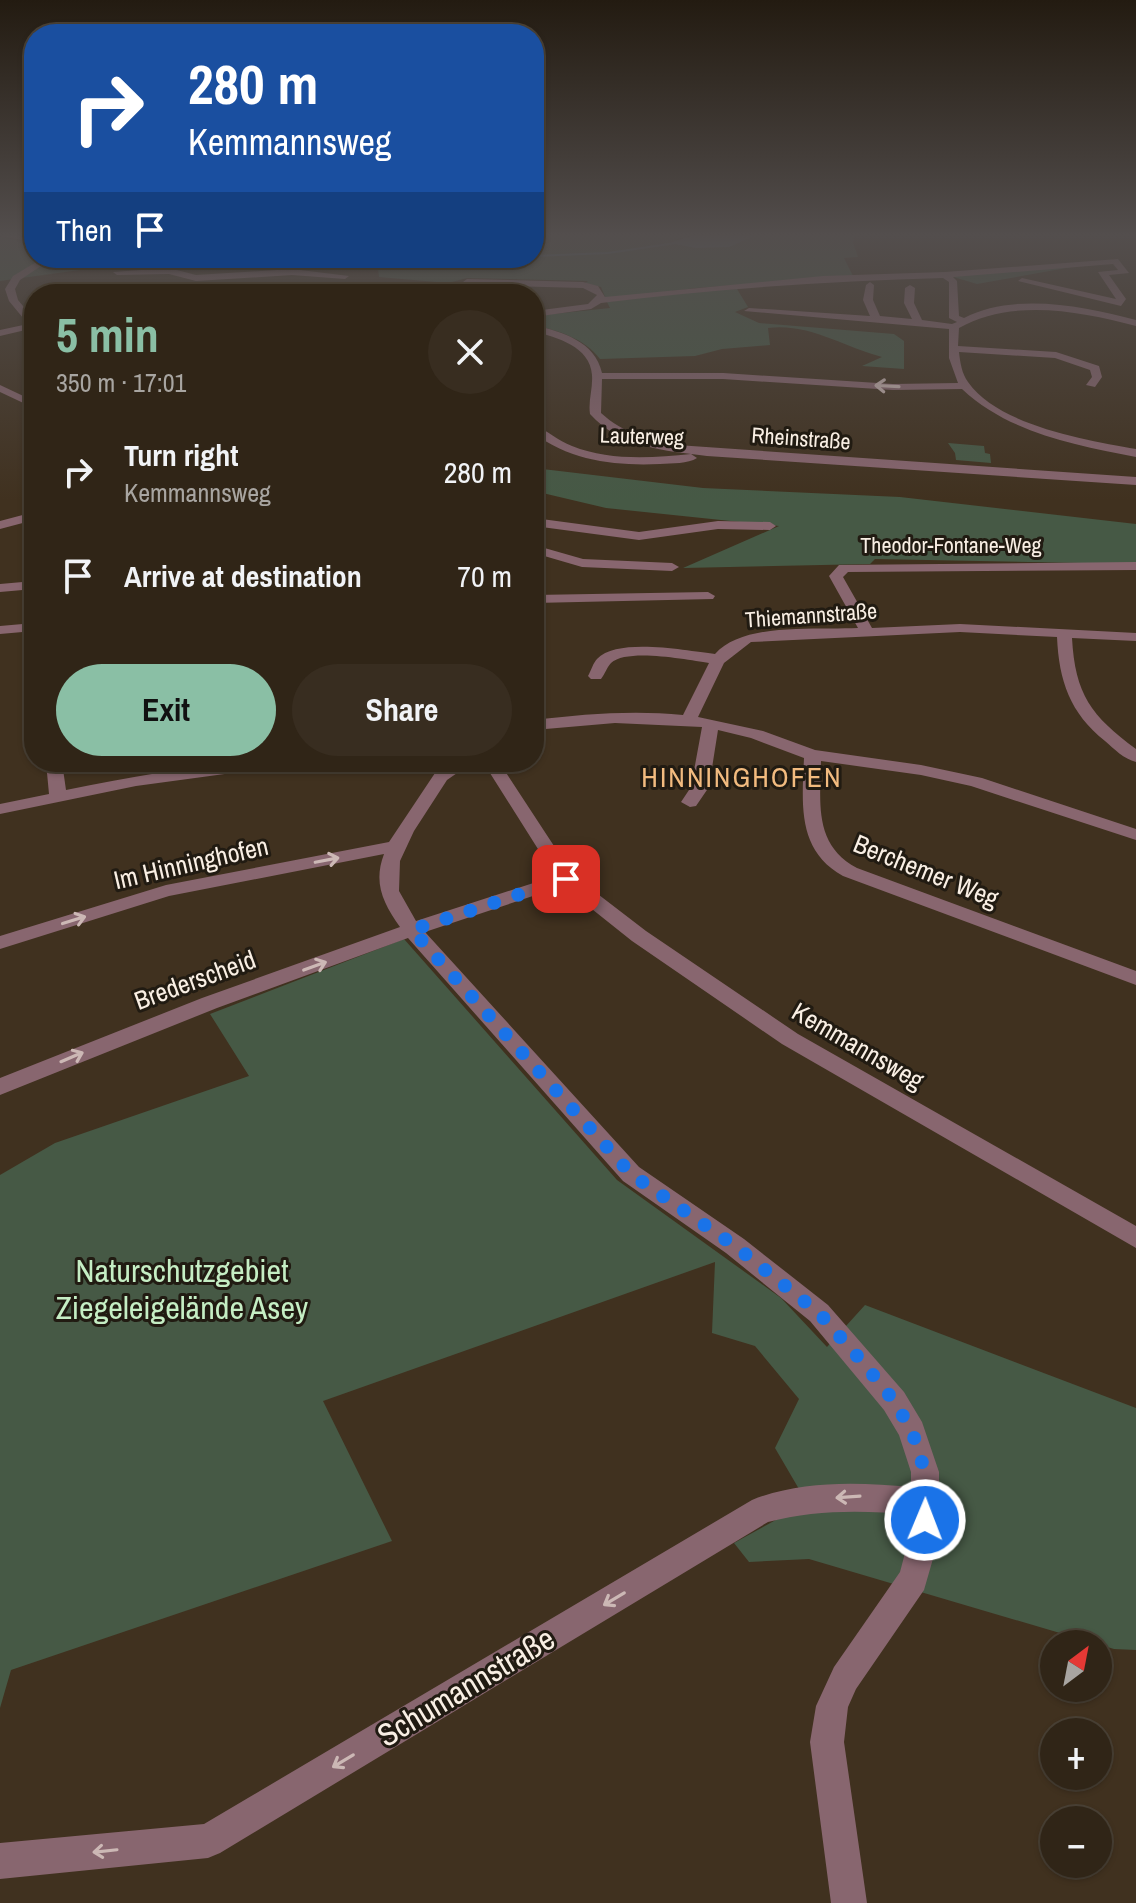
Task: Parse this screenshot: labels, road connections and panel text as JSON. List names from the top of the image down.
{
  "streets": {
    "street": [
      "Lauterweg",
      "Rheinstraße",
      "Theodor-Fontane-Weg",
      "Thiemannstraße",
      "Im Hinninghofen",
      "Berchemer Weg",
      "Brederscheid",
      "Kemmannsweg",
      "Schumannstraße"
    ]
  },
  "crossings": [
    ["Lauterweg", "Rheinstraße"],
    ["Theodor-Fontane-Weg", "Thiemannstraße"]
  ],
  "one_way": ["Brederscheid", "Schumannstraße"],
  "districts": ["HINNINGHOFEN"],
  "parks": ["Naturschutzgebiet Ziegeleigelände Asey"],
  "north": "top right",
  "page": {
    "turn": ["280 m", "Kemmannsweg"],
    "then": "Then",
    "heading": ["5 min", "350 m · 17:01"],
    "list": [
      {
        "name": "Turn right",
        "note": "Kemmannsweg",
        "value": "280 m"
      },
      {
        "name": "Arrive at destination",
        "value": "70 m"
      }
    ],
    "buttons": ["Exit", "Share"],
    "map_buttons": ["+", "−"]
  }
}
